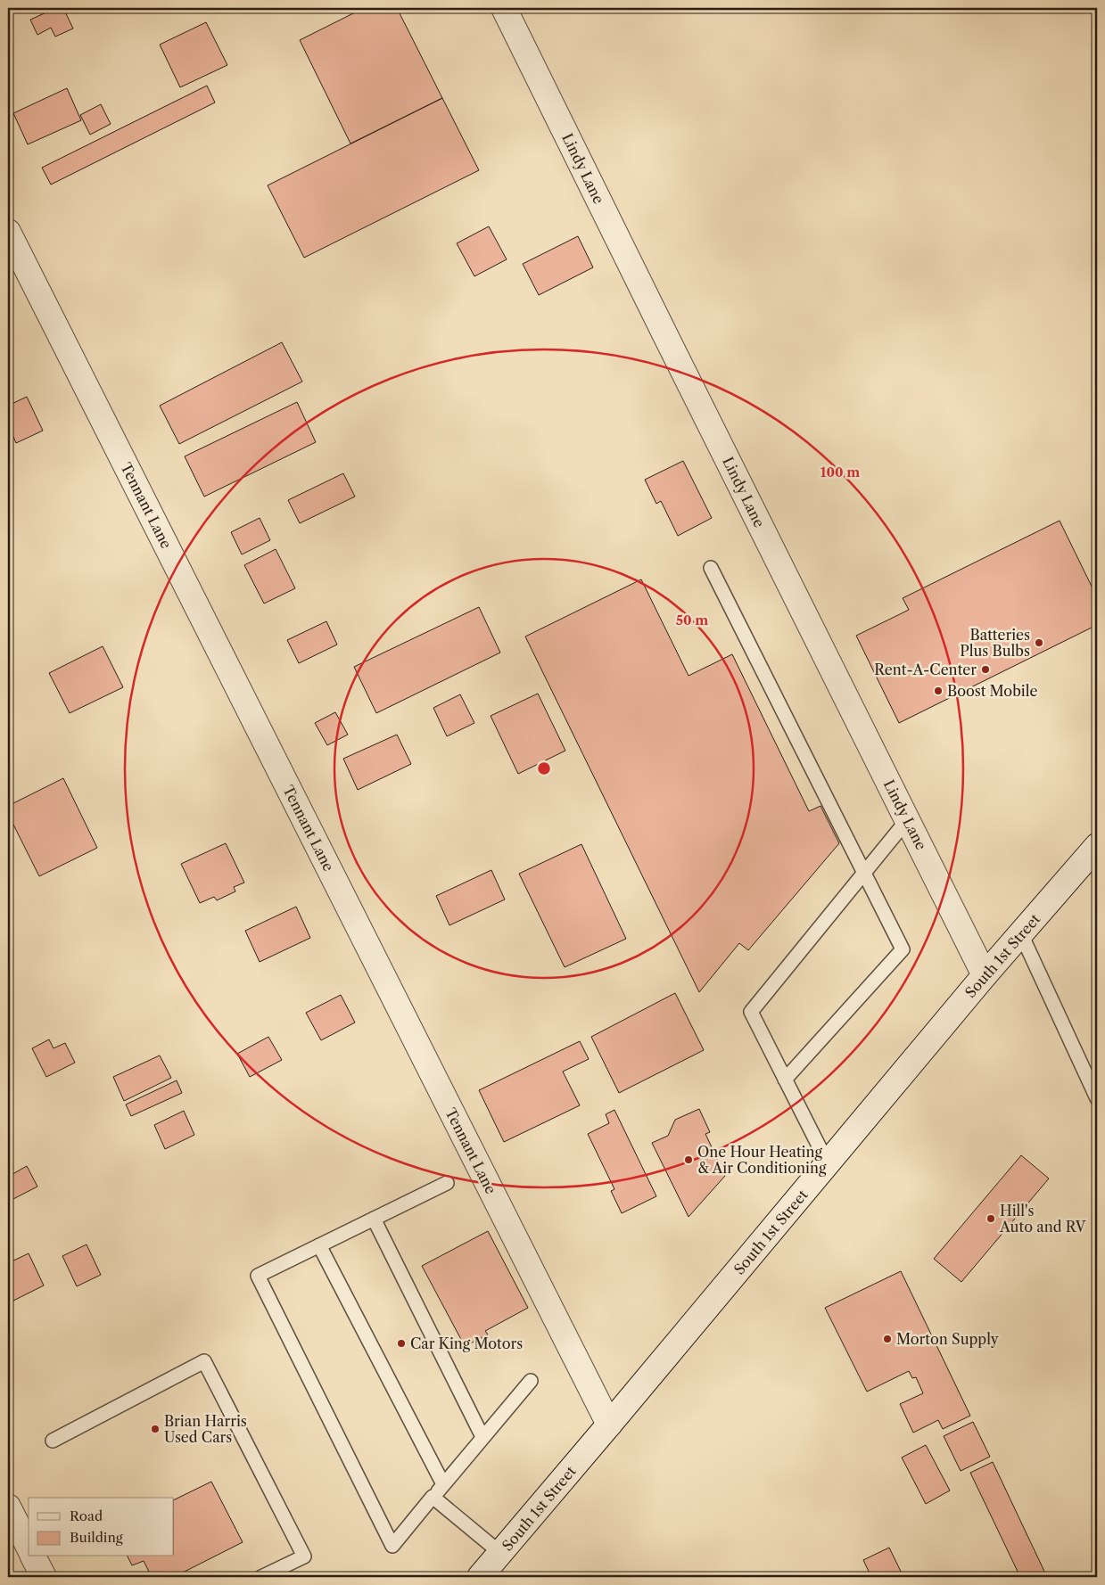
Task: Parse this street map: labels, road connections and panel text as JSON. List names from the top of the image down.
{
  "streets": {
    "street": ["Lindy Lane", "Tennant Lane", "South 1st Street"]
  },
  "crossings": [
    ["Lindy Lane", "South 1st Street"],
    ["Tennant Lane", "South 1st Street"]
  ],
  "places": [
    "Batteries Plus Bulbs",
    "Rent-A-Center",
    "Boost Mobile",
    "One Hour Heating & Air Conditioning",
    "Hill's Auto and RV",
    "Morton Supply",
    "Car King Motors",
    "Brian Harris Used Cars"
  ],
  "legend": ["Road", "Building"],
  "rings": ["100 m", "50 m"]
}
